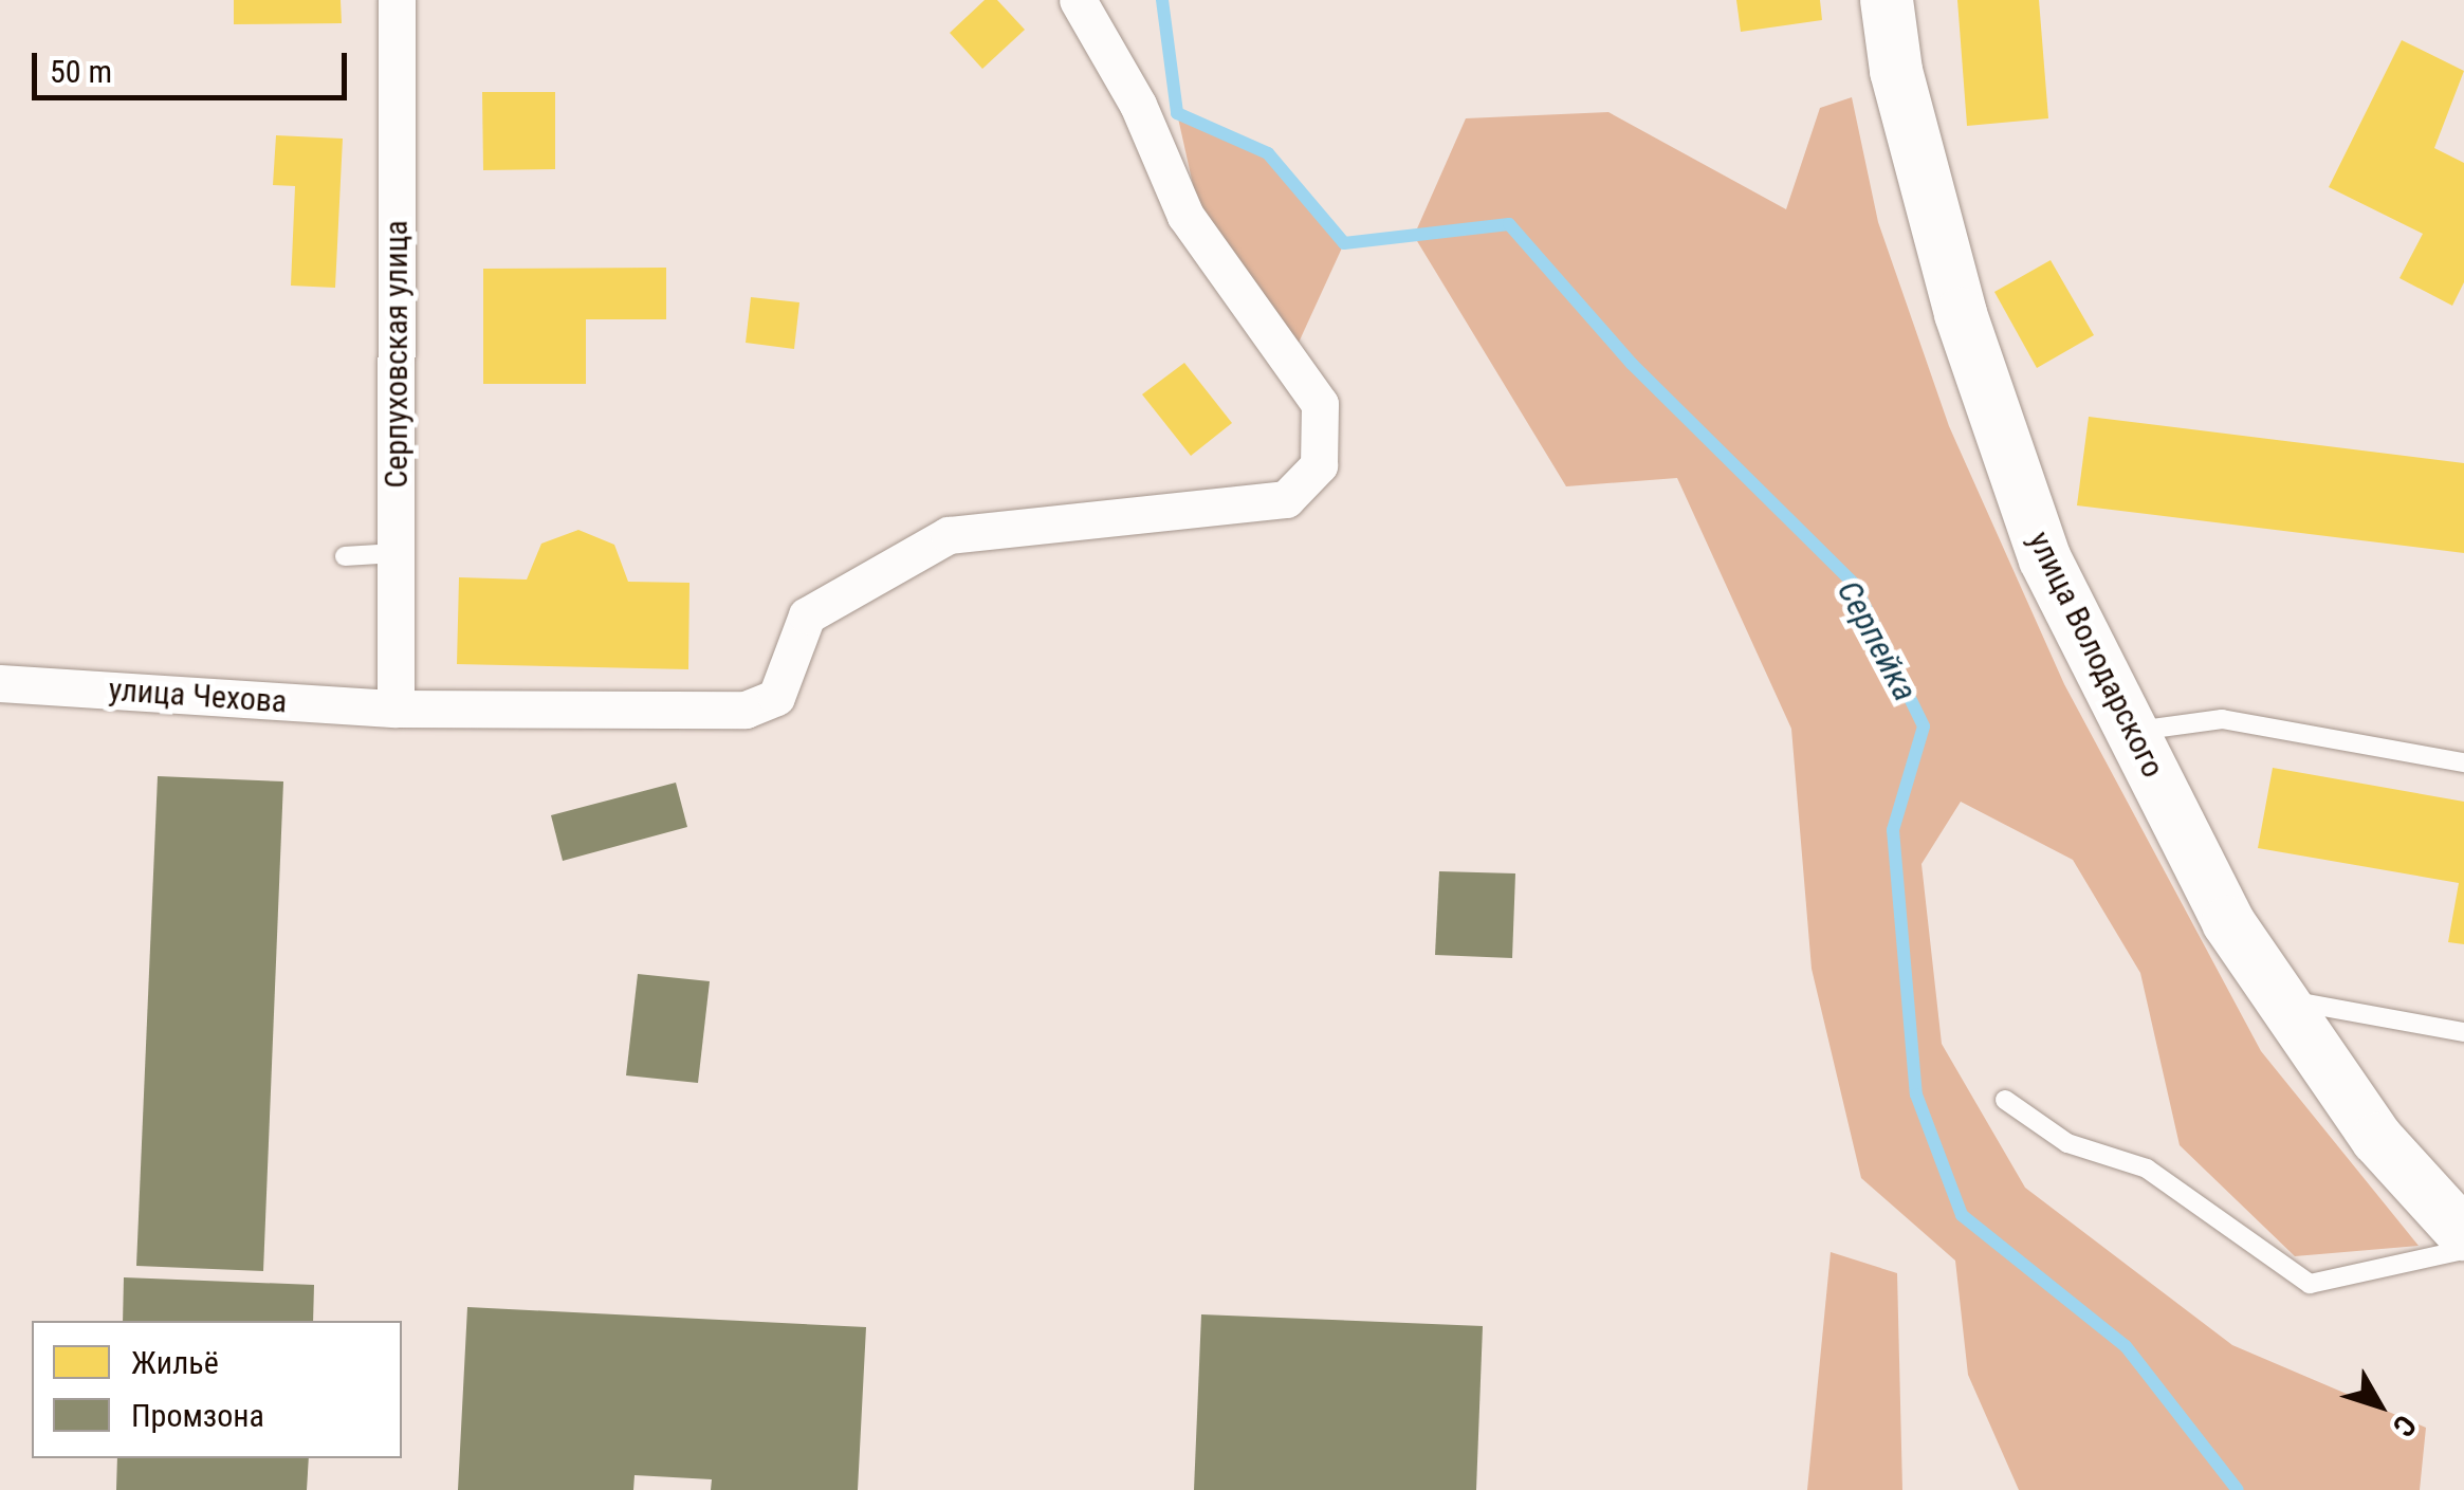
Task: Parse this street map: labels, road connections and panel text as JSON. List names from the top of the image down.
{
  "streets": {
    "main road": ["улица Володарского"],
    "street": ["Серпуховская улица", "улица Чехова"]
  },
  "crossings": [
    ["Серпуховская улица", "улица Чехова"]
  ],
  "water": ["Серпейка"],
  "legend": ["Жильё", "Промзона"],
  "scale_bar": "50 m",
  "north": "bottom right"
}
